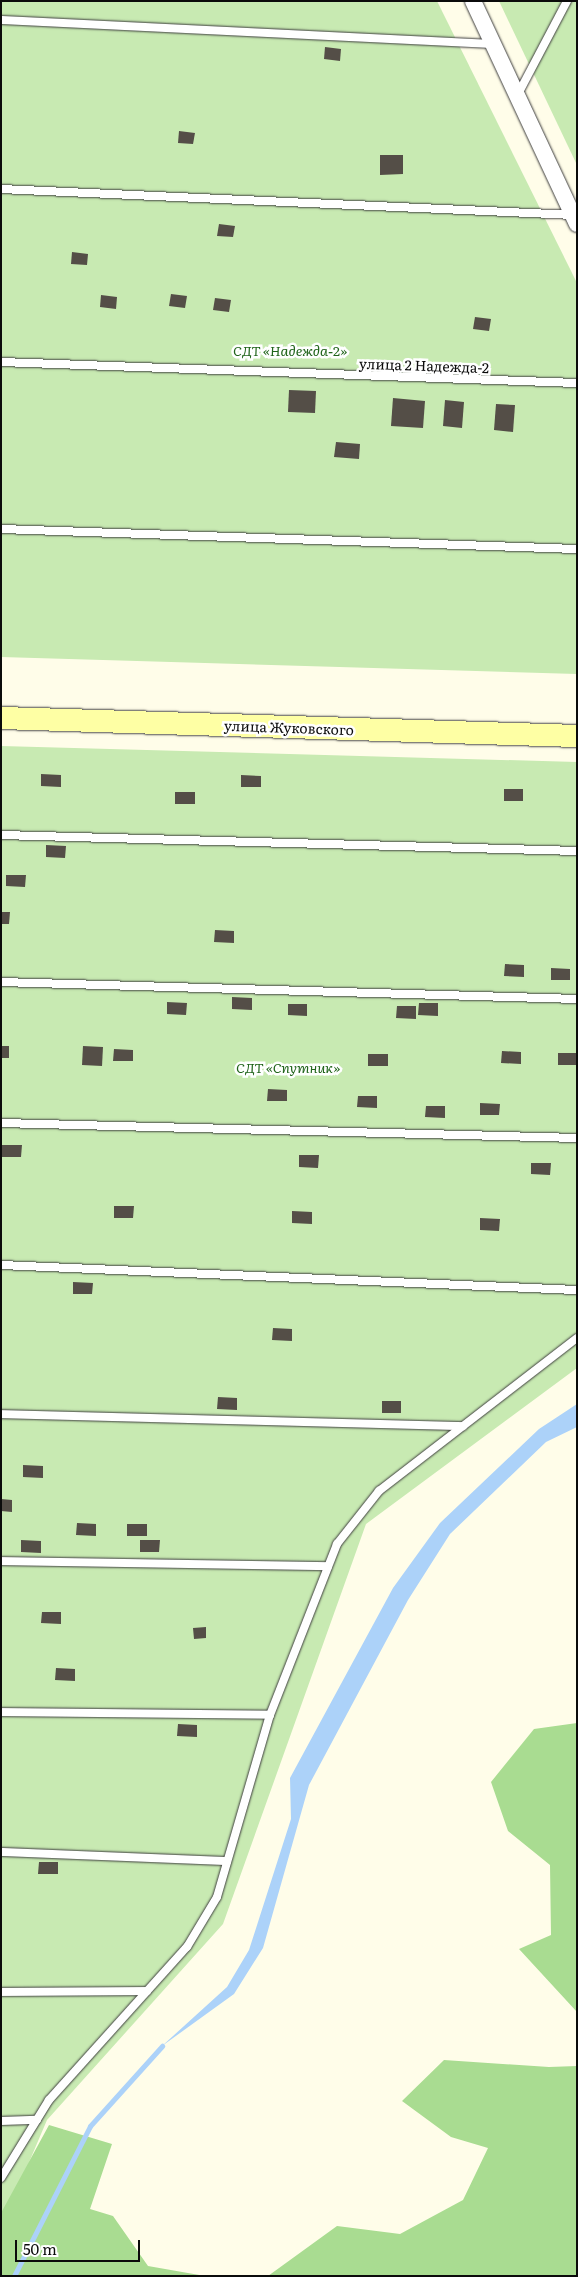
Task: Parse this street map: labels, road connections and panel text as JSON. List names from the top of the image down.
{
  "streets": {
    "main road": ["улица Жуковского"],
    "lane": ["улица 2 Надежда-2"]
  },
  "parks": ["СДТ «Надежда-2»", "СДТ «Спутник»"],
  "scale_bar": "50 m"
}
